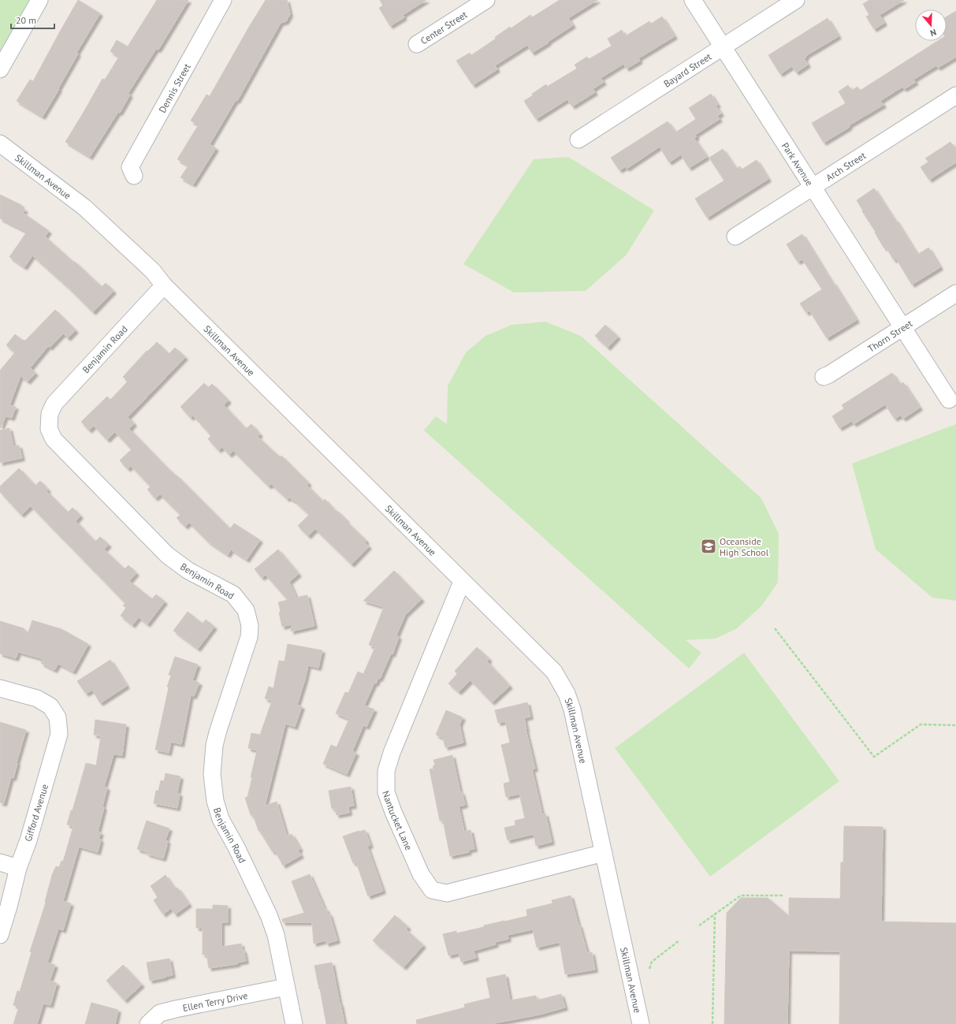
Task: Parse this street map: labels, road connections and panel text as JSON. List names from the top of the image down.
{
  "streets": {
    "street": [
      "Center Street",
      "Bayard Street",
      "Dennis Street",
      "Park Avenue",
      "Arch Street",
      "Skillman Avenue",
      "Thorn Street",
      "Benjamin Road",
      "Gifford Avenue",
      "Nantucket Lane",
      "Ellen Terry Drive"
    ]
  },
  "crossings": [
    ["Bayard Street", "Park Avenue"],
    ["Park Avenue", "Arch Street"],
    ["Park Avenue", "Thorn Street"],
    ["Skillman Avenue", "Benjamin Road"],
    ["Skillman Avenue", "Nantucket Lane"],
    ["Benjamin Road", "Ellen Terry Drive"]
  ],
  "places": {
    "school or university": ["Oceanside High School"]
  },
  "scale_bar": "20 m",
  "north": "bottom"
}
